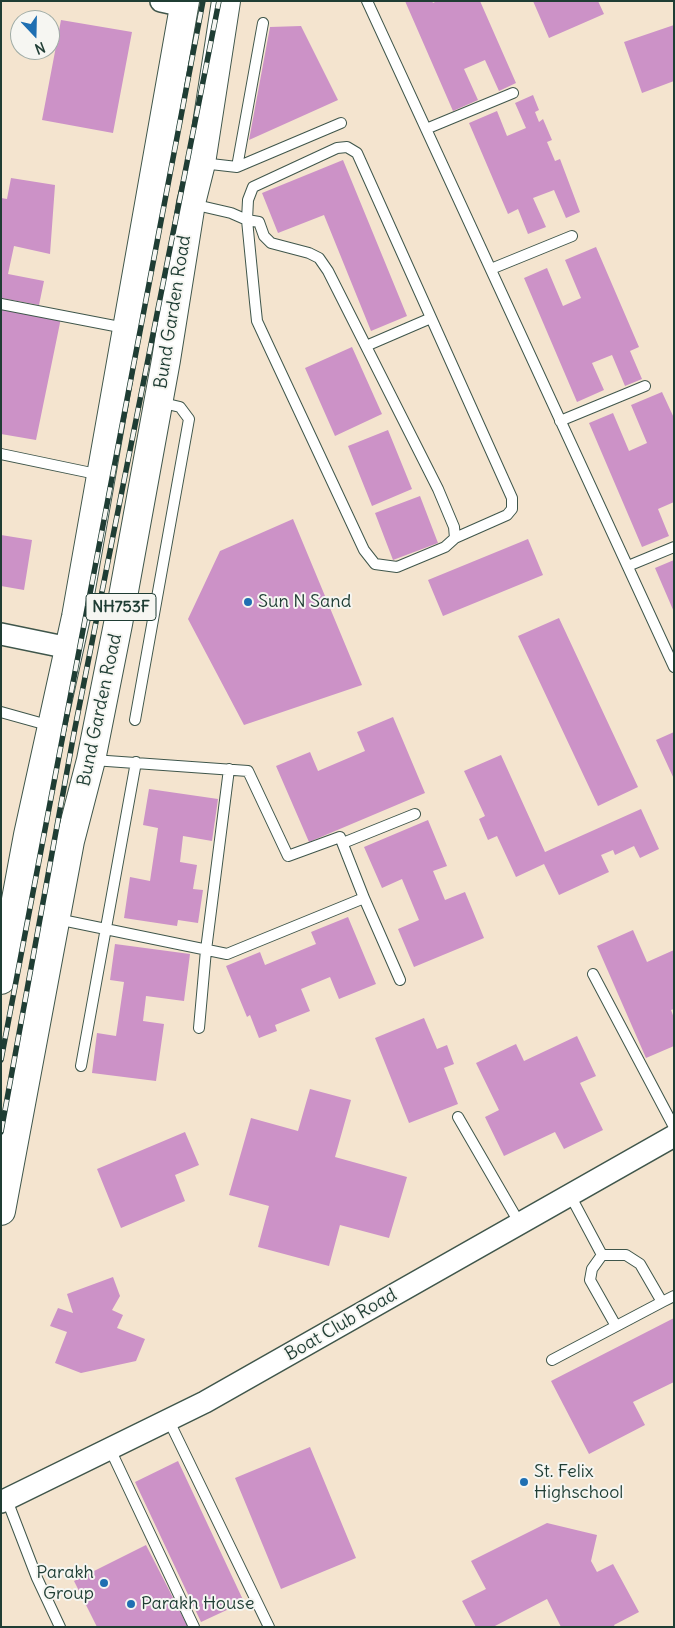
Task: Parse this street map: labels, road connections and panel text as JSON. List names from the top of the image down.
{
  "streets": {
    "highway": ["Bund Garden Road", "NH753F"],
    "street": ["Boat Club Road"]
  },
  "places": [
    "Sun N Sand",
    "St. Felix Highschool",
    "Parakh Group",
    "Parakh House"
  ],
  "north": "bottom"
}
